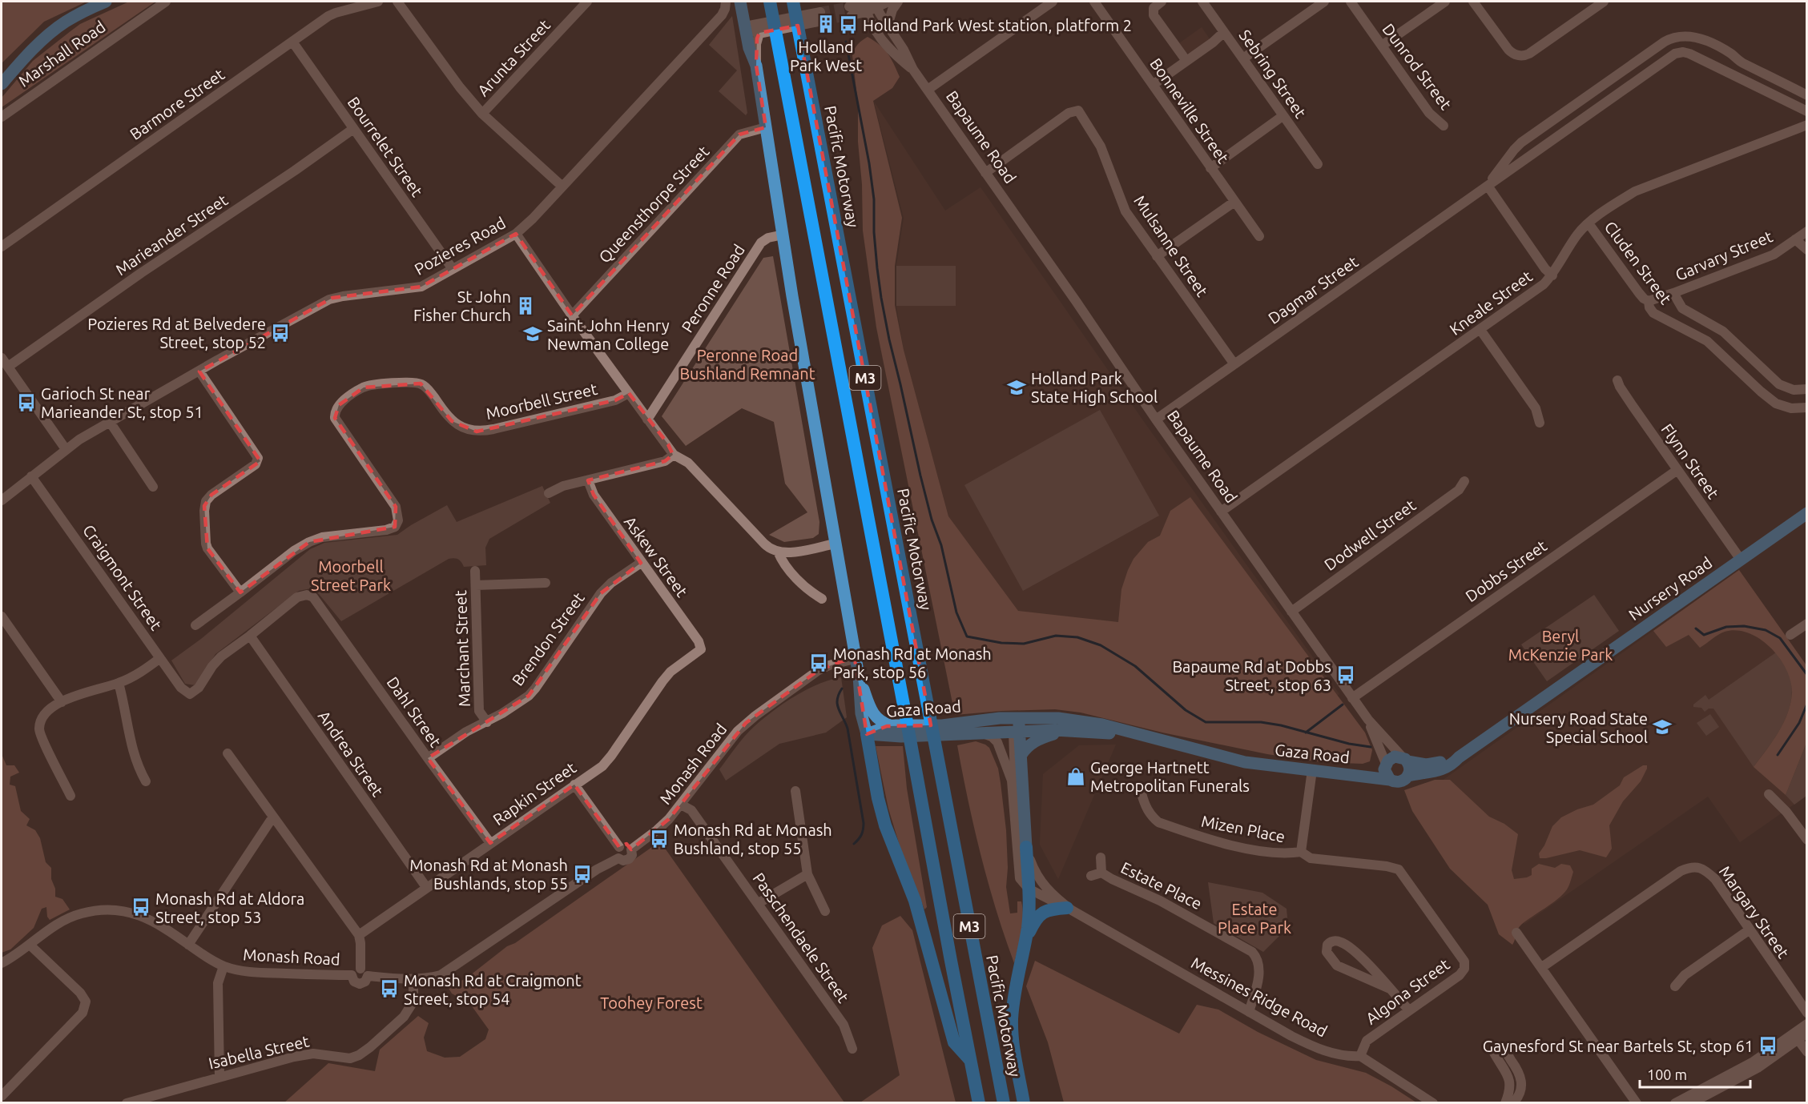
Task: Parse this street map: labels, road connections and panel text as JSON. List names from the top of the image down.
{
  "streets": {
    "highway": ["Pacific Motorway", "M3"],
    "main road": [
      "Marshall Road",
      "Nursery Road",
      "Gaza Road",
      "Messines Ridge Road"
    ],
    "street": [
      "Arunta Street",
      "Dunrod Street",
      "Sebring Street",
      "Barmore Street",
      "Bonneville Street",
      "Bapaume Road",
      "Bourrelet Street",
      "Queensthorpe Street",
      "Marieander Street",
      "Pozieres Road",
      "Mulsanne Street",
      "Garvary Street",
      "Cluden Street",
      "Peronne Road",
      "Dagmar Street",
      "Kneale Street",
      "Moorbell Street",
      "Flynn Street",
      "Dodwell Street",
      "Askew Street",
      "Dobbs Street",
      "Craigmont Street",
      "Brendon Street",
      "Marchant Street",
      "Dahl Street",
      "Andrea Street",
      "Monash Road",
      "Rapkin Street",
      "Mizen Place",
      "Estate Place",
      "Margary Street",
      "Passchendaele Street",
      "Algona Street",
      "Isabella Street"
    ]
  },
  "crossings": [
    ["Barmore Street", "Bourrelet Street"],
    ["Bapaume Road", "Mulsanne Street"],
    ["Bapaume Road", "Dagmar Street"],
    ["Bapaume Road", "Kneale Street"],
    ["Bapaume Road", "Dodwell Street"],
    ["Bapaume Road", "Dobbs Street"],
    ["Bapaume Road", "Nursery Road"],
    ["Bapaume Road", "Gaza Road"],
    ["Bourrelet Street", "Marieander Street"],
    ["Bourrelet Street", "Pozieres Road"],
    ["Pozieres Road", "Craigmont Street"],
    ["Mulsanne Street", "Dagmar Street"],
    ["Garvary Street", "Cluden Street"],
    ["Cluden Street", "Kneale Street"],
    ["Flynn Street", "Dobbs Street"],
    ["Flynn Street", "Nursery Road"],
    ["Askew Street", "Brendon Street"],
    ["Askew Street", "Rapkin Street"],
    ["Craigmont Street", "Dahl Street"],
    ["Craigmont Street", "Andrea Street"],
    ["Nursery Road", "Gaza Road"],
    ["Brendon Street", "Marchant Street"],
    ["Brendon Street", "Dahl Street"],
    ["Gaza Road", "Messines Ridge Road"],
    ["Dahl Street", "Andrea Street"],
    ["Dahl Street", "Rapkin Street"],
    ["Andrea Street", "Rapkin Street"],
    ["Monash Road", "Passchendaele Street"],
    ["Monash Road", "Isabella Street"],
    ["Mizen Place", "Algona Street"],
    ["Estate Place", "Messines Ridge Road"],
    ["Algona Street", "Messines Ridge Road"]
  ],
  "parks": [
    "Peronne Road Bushland Remnant",
    "Moorbell Street Park",
    "Beryl McKenzie Park",
    "Estate Place Park",
    "Toohey Forest"
  ],
  "places": {
    "building": ["Holland Park West", "St John Fisher Church"],
    "bus stop": [
      "Holland Park West station, platform 2",
      "Pozieres Rd at Belvedere Street, stop 52",
      "Garioch St near Marieander St, stop 51",
      "Monash Rd at Monash Park, stop 56",
      "Bapaume Rd at Dobbs Street, stop 63",
      "Monash Rd at Monash Bushland, stop 55",
      "Monash Rd at Monash Bushlands, stop 55",
      "Monash Rd at Aldora Street, stop 53",
      "Monash Rd at Craigmont Street, stop 54",
      "Gaynesford St near Bartels St, stop 61"
    ],
    "school or university": ["Saint John Henry Newman College", "Holland Park State High School", "Nursery Road State Special School"],
    "shop": ["George Hartnett Metropolitan Funerals"]
  },
  "scale_bar": "100 m"
}
